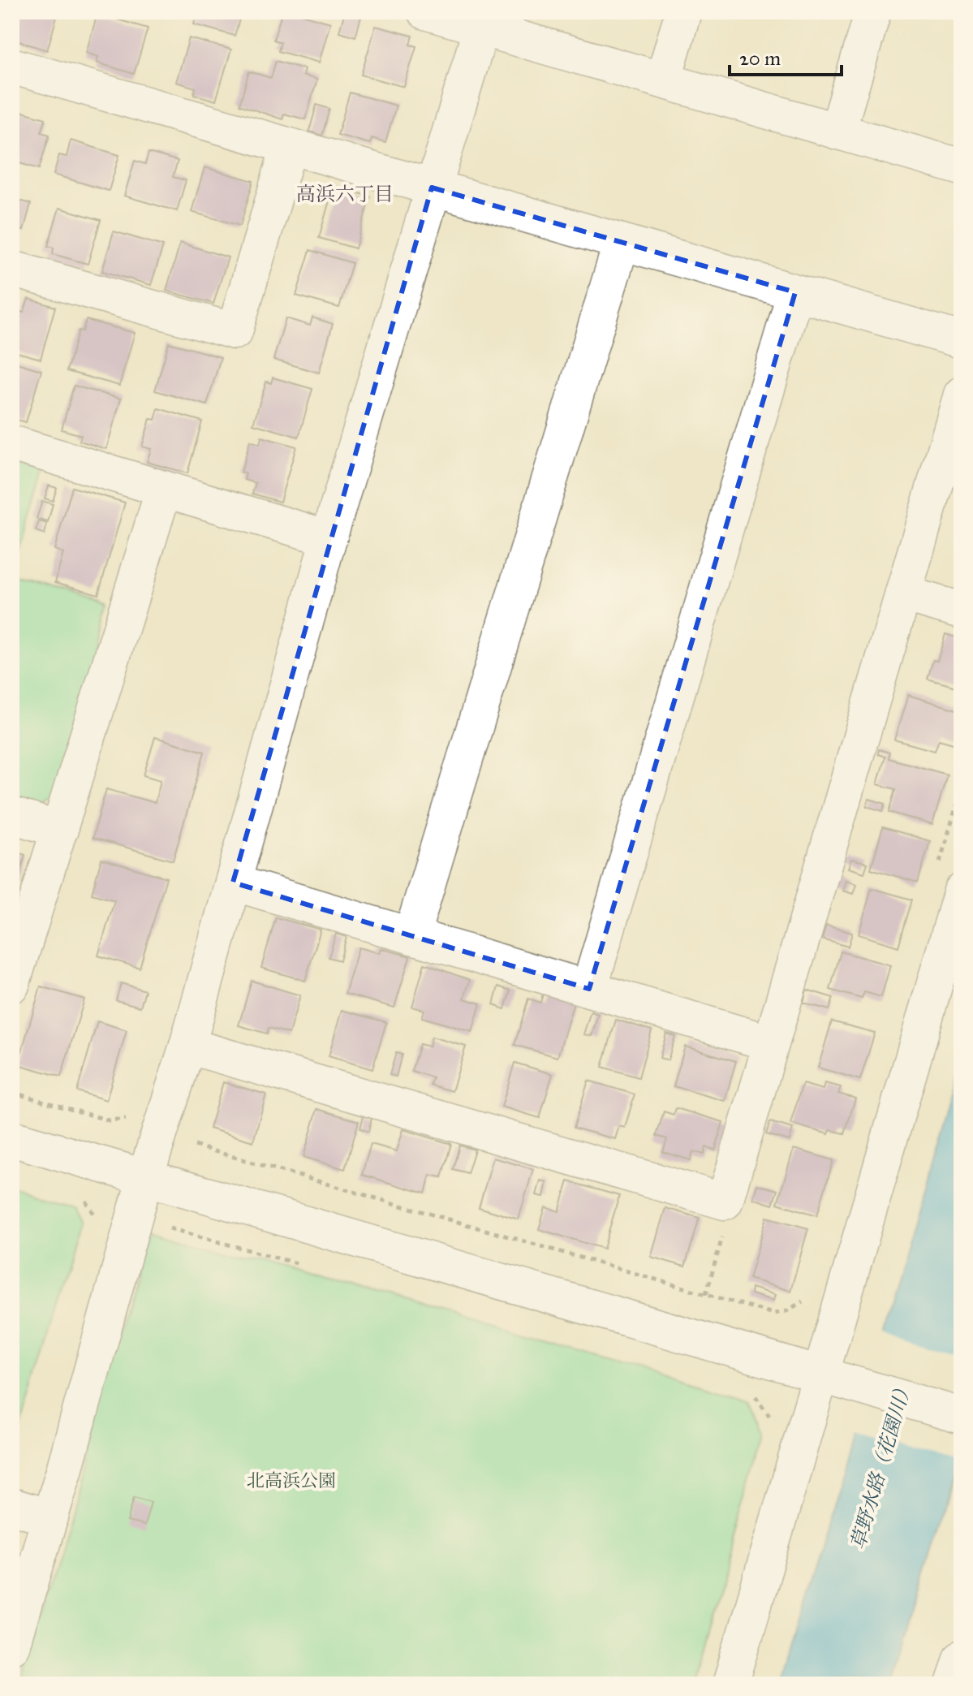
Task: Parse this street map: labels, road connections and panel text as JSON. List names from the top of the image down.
{
  "districts": ["高浜六丁目"],
  "water": ["草野水路（花園川）"],
  "parks": ["北高浜公園"],
  "scale_bar": "20 m"
}
